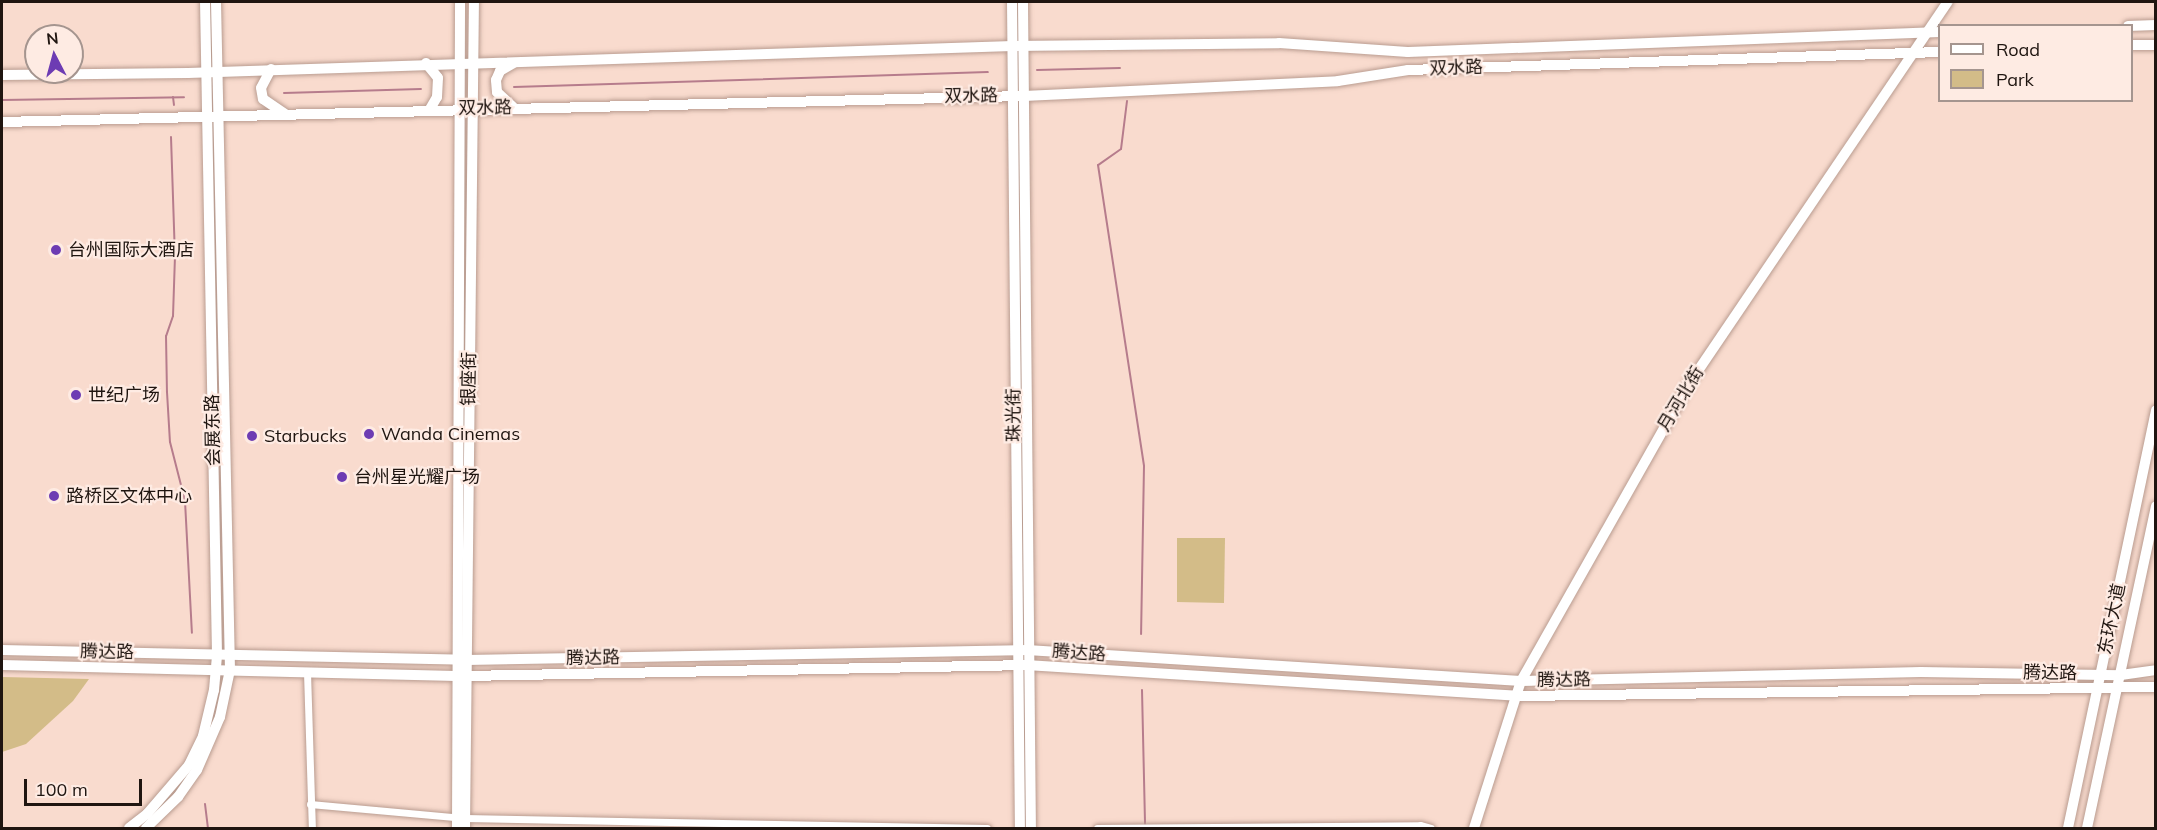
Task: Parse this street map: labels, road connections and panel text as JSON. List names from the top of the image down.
{
  "streets": {
    "main road": [
      "双水路",
      "银座街",
      "月河北街",
      "珠光街",
      "会展东路",
      "东环大道",
      "腾达路"
    ]
  },
  "crossings": [
    ["双水路", "银座街"],
    ["双水路", "月河北街"],
    ["双水路", "珠光街"],
    ["双水路", "会展东路"],
    ["银座街", "腾达路"],
    ["月河北街", "腾达路"],
    ["珠光街", "腾达路"],
    ["会展东路", "腾达路"],
    ["东环大道", "腾达路"]
  ],
  "places": [
    "台州国际大酒店",
    "世纪广场",
    "Wanda Cinemas",
    "Starbucks",
    "台州星光耀广场",
    "路桥区文体中心"
  ],
  "legend": ["Road", "Park"],
  "scale_bar": "100 m",
  "north": "top"
}
